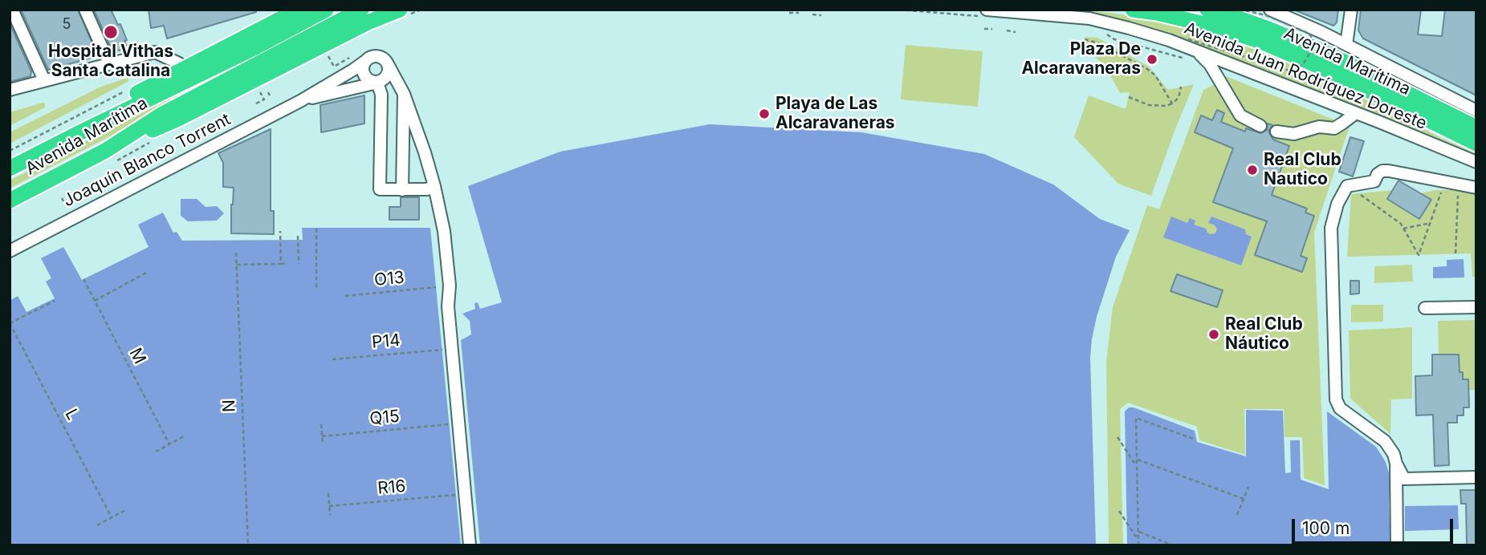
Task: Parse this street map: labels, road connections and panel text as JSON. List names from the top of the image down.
{
  "streets": {
    "highway": ["Avenida Marítima"],
    "street": ["Avenida Juan Rodríguez Doreste", "Joaquín Blanco Torrent"],
    "path": [
      "O13",
      "P14",
      "M",
      "N",
      "L",
      "Q15",
      "R16"
    ]
  },
  "places": [
    "Hospital Vithas Santa Catalina",
    "Plaza De Alcaravaneras",
    "Playa de Las Alcaravaneras",
    "Real Club Nautico",
    "Real Club Náutico"
  ],
  "house_numbers": ["5"],
  "scale_bar": "100 m"
}
